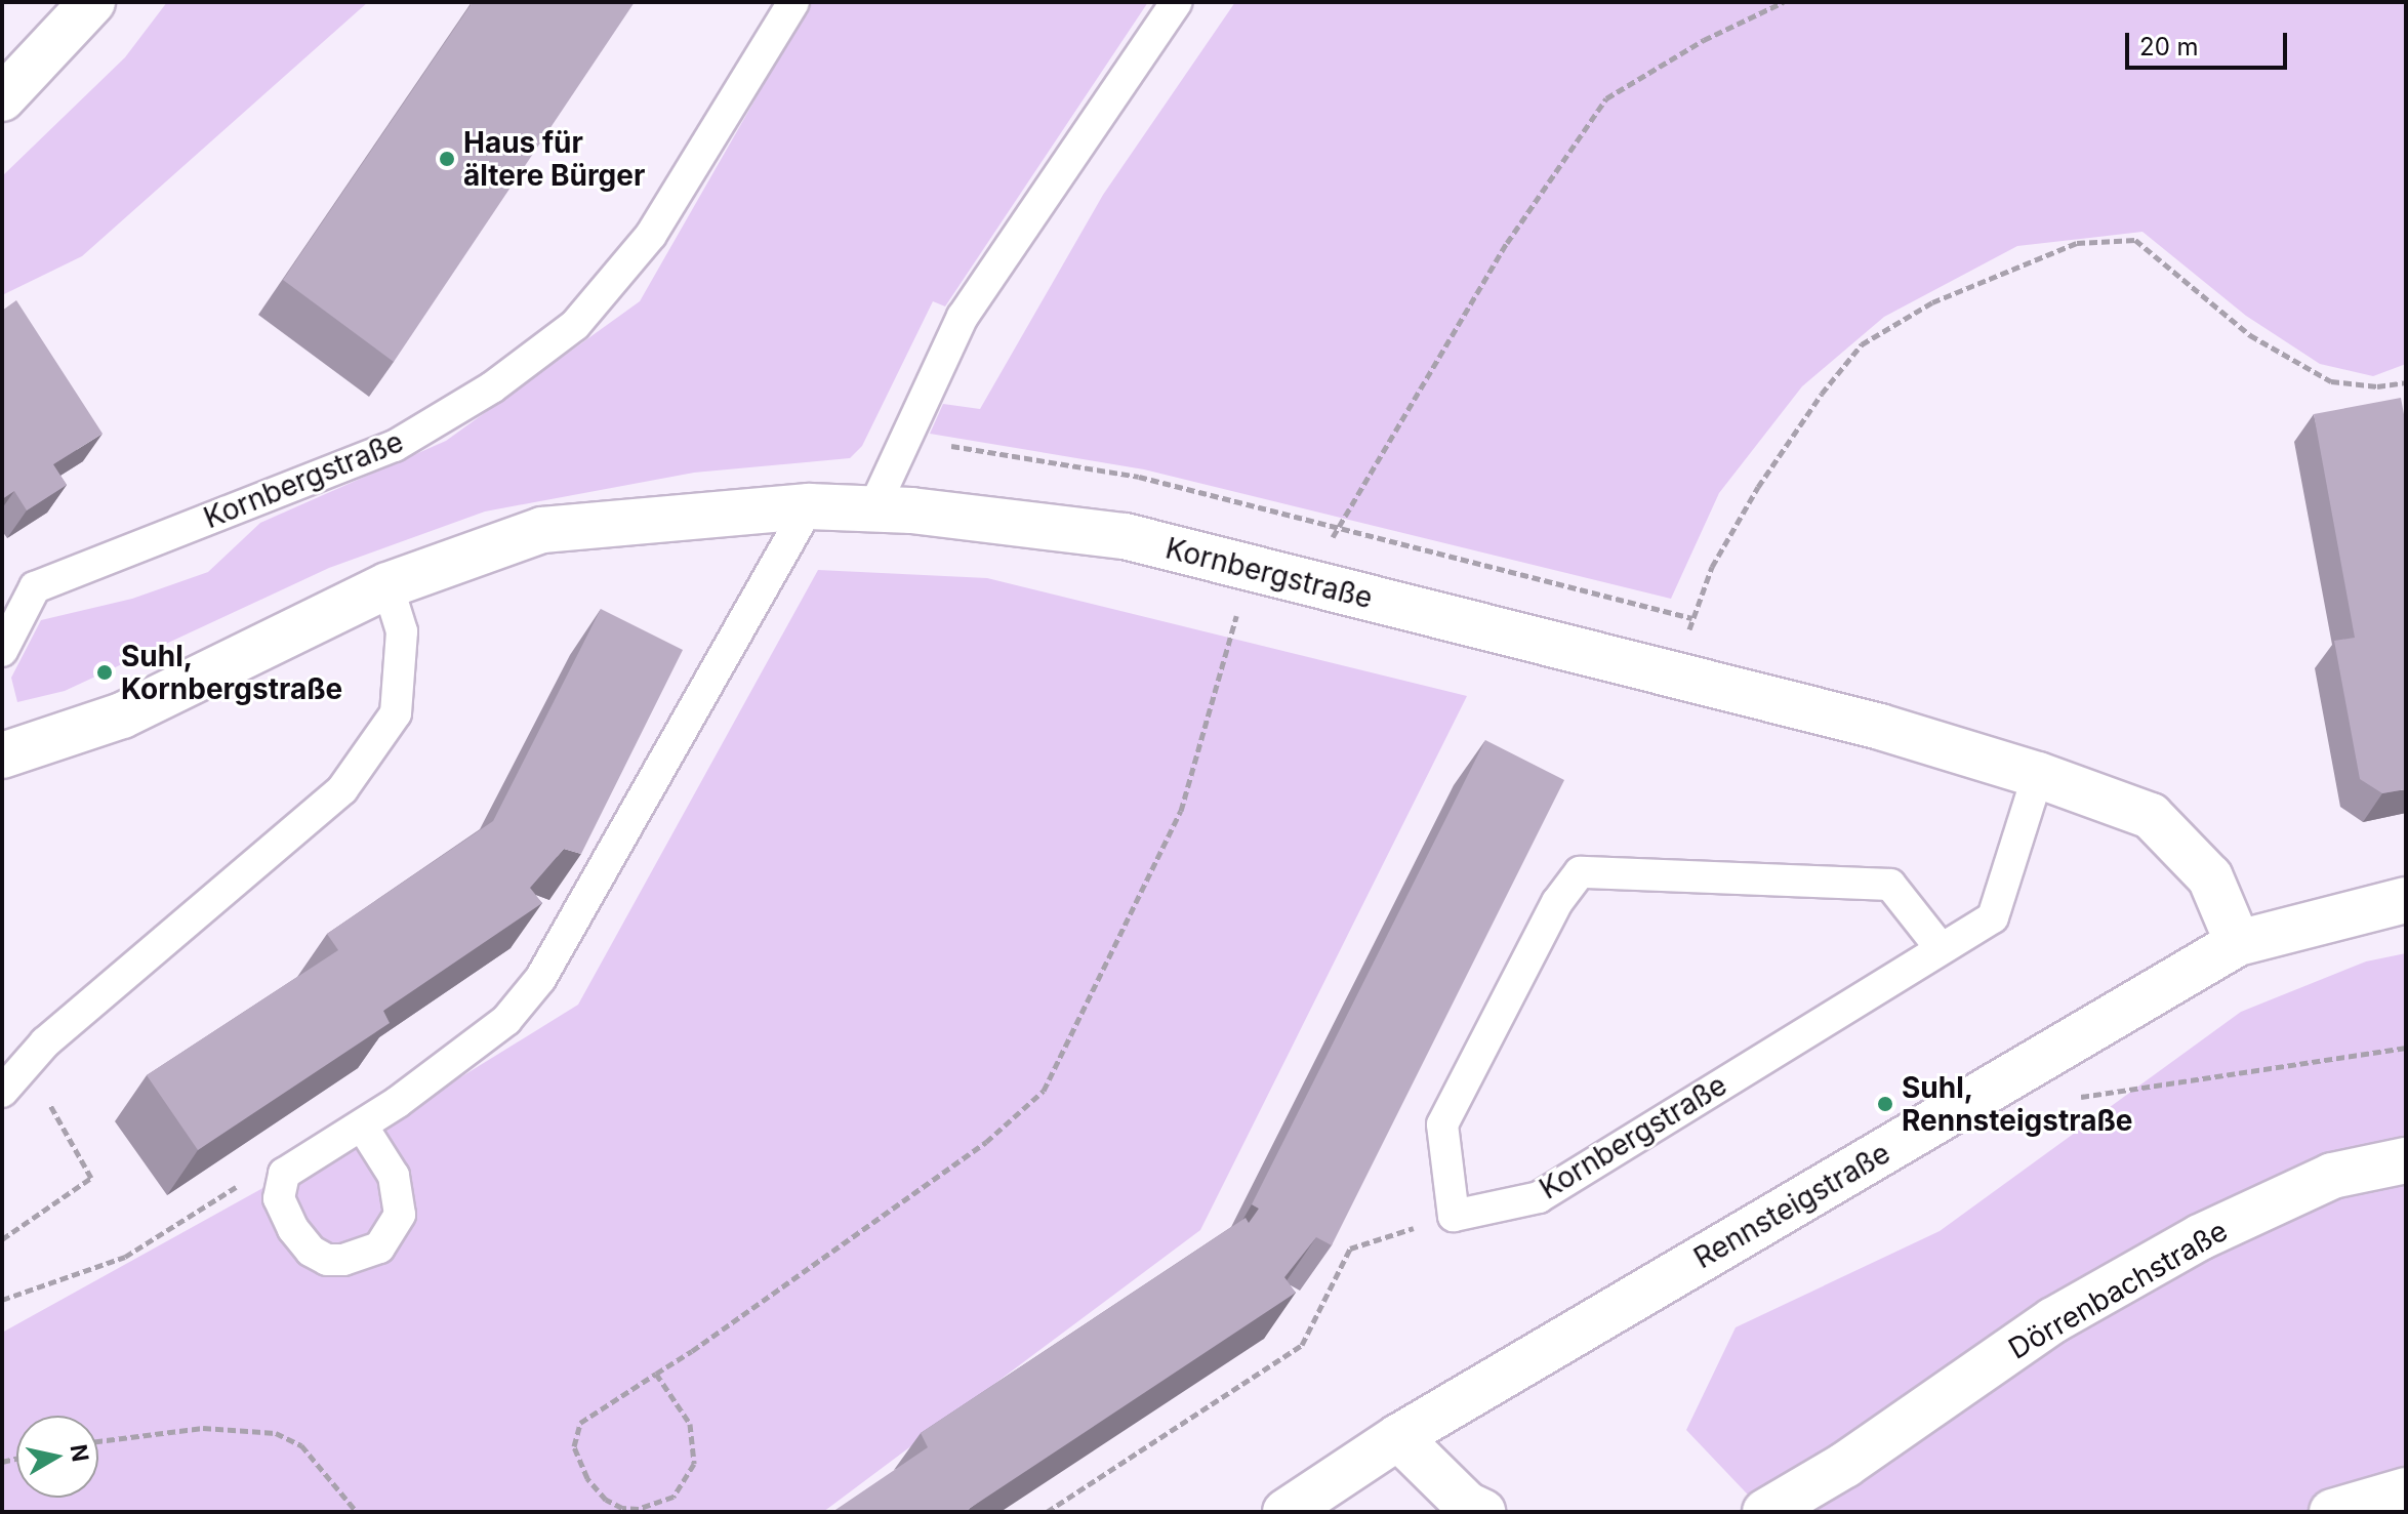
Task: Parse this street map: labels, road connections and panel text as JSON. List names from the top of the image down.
{
  "streets": {
    "street": ["Kornbergstraße", "Rennsteigstraße", "Dörrenbachstraße"]
  },
  "crossings": [
    ["Kornbergstraße", "Rennsteigstraße"]
  ],
  "places": ["Haus für ältere Bürger", "Suhl, Kornbergstraße", "Suhl, Rennsteigstraße"],
  "scale_bar": "20 m",
  "north": "right"
}
